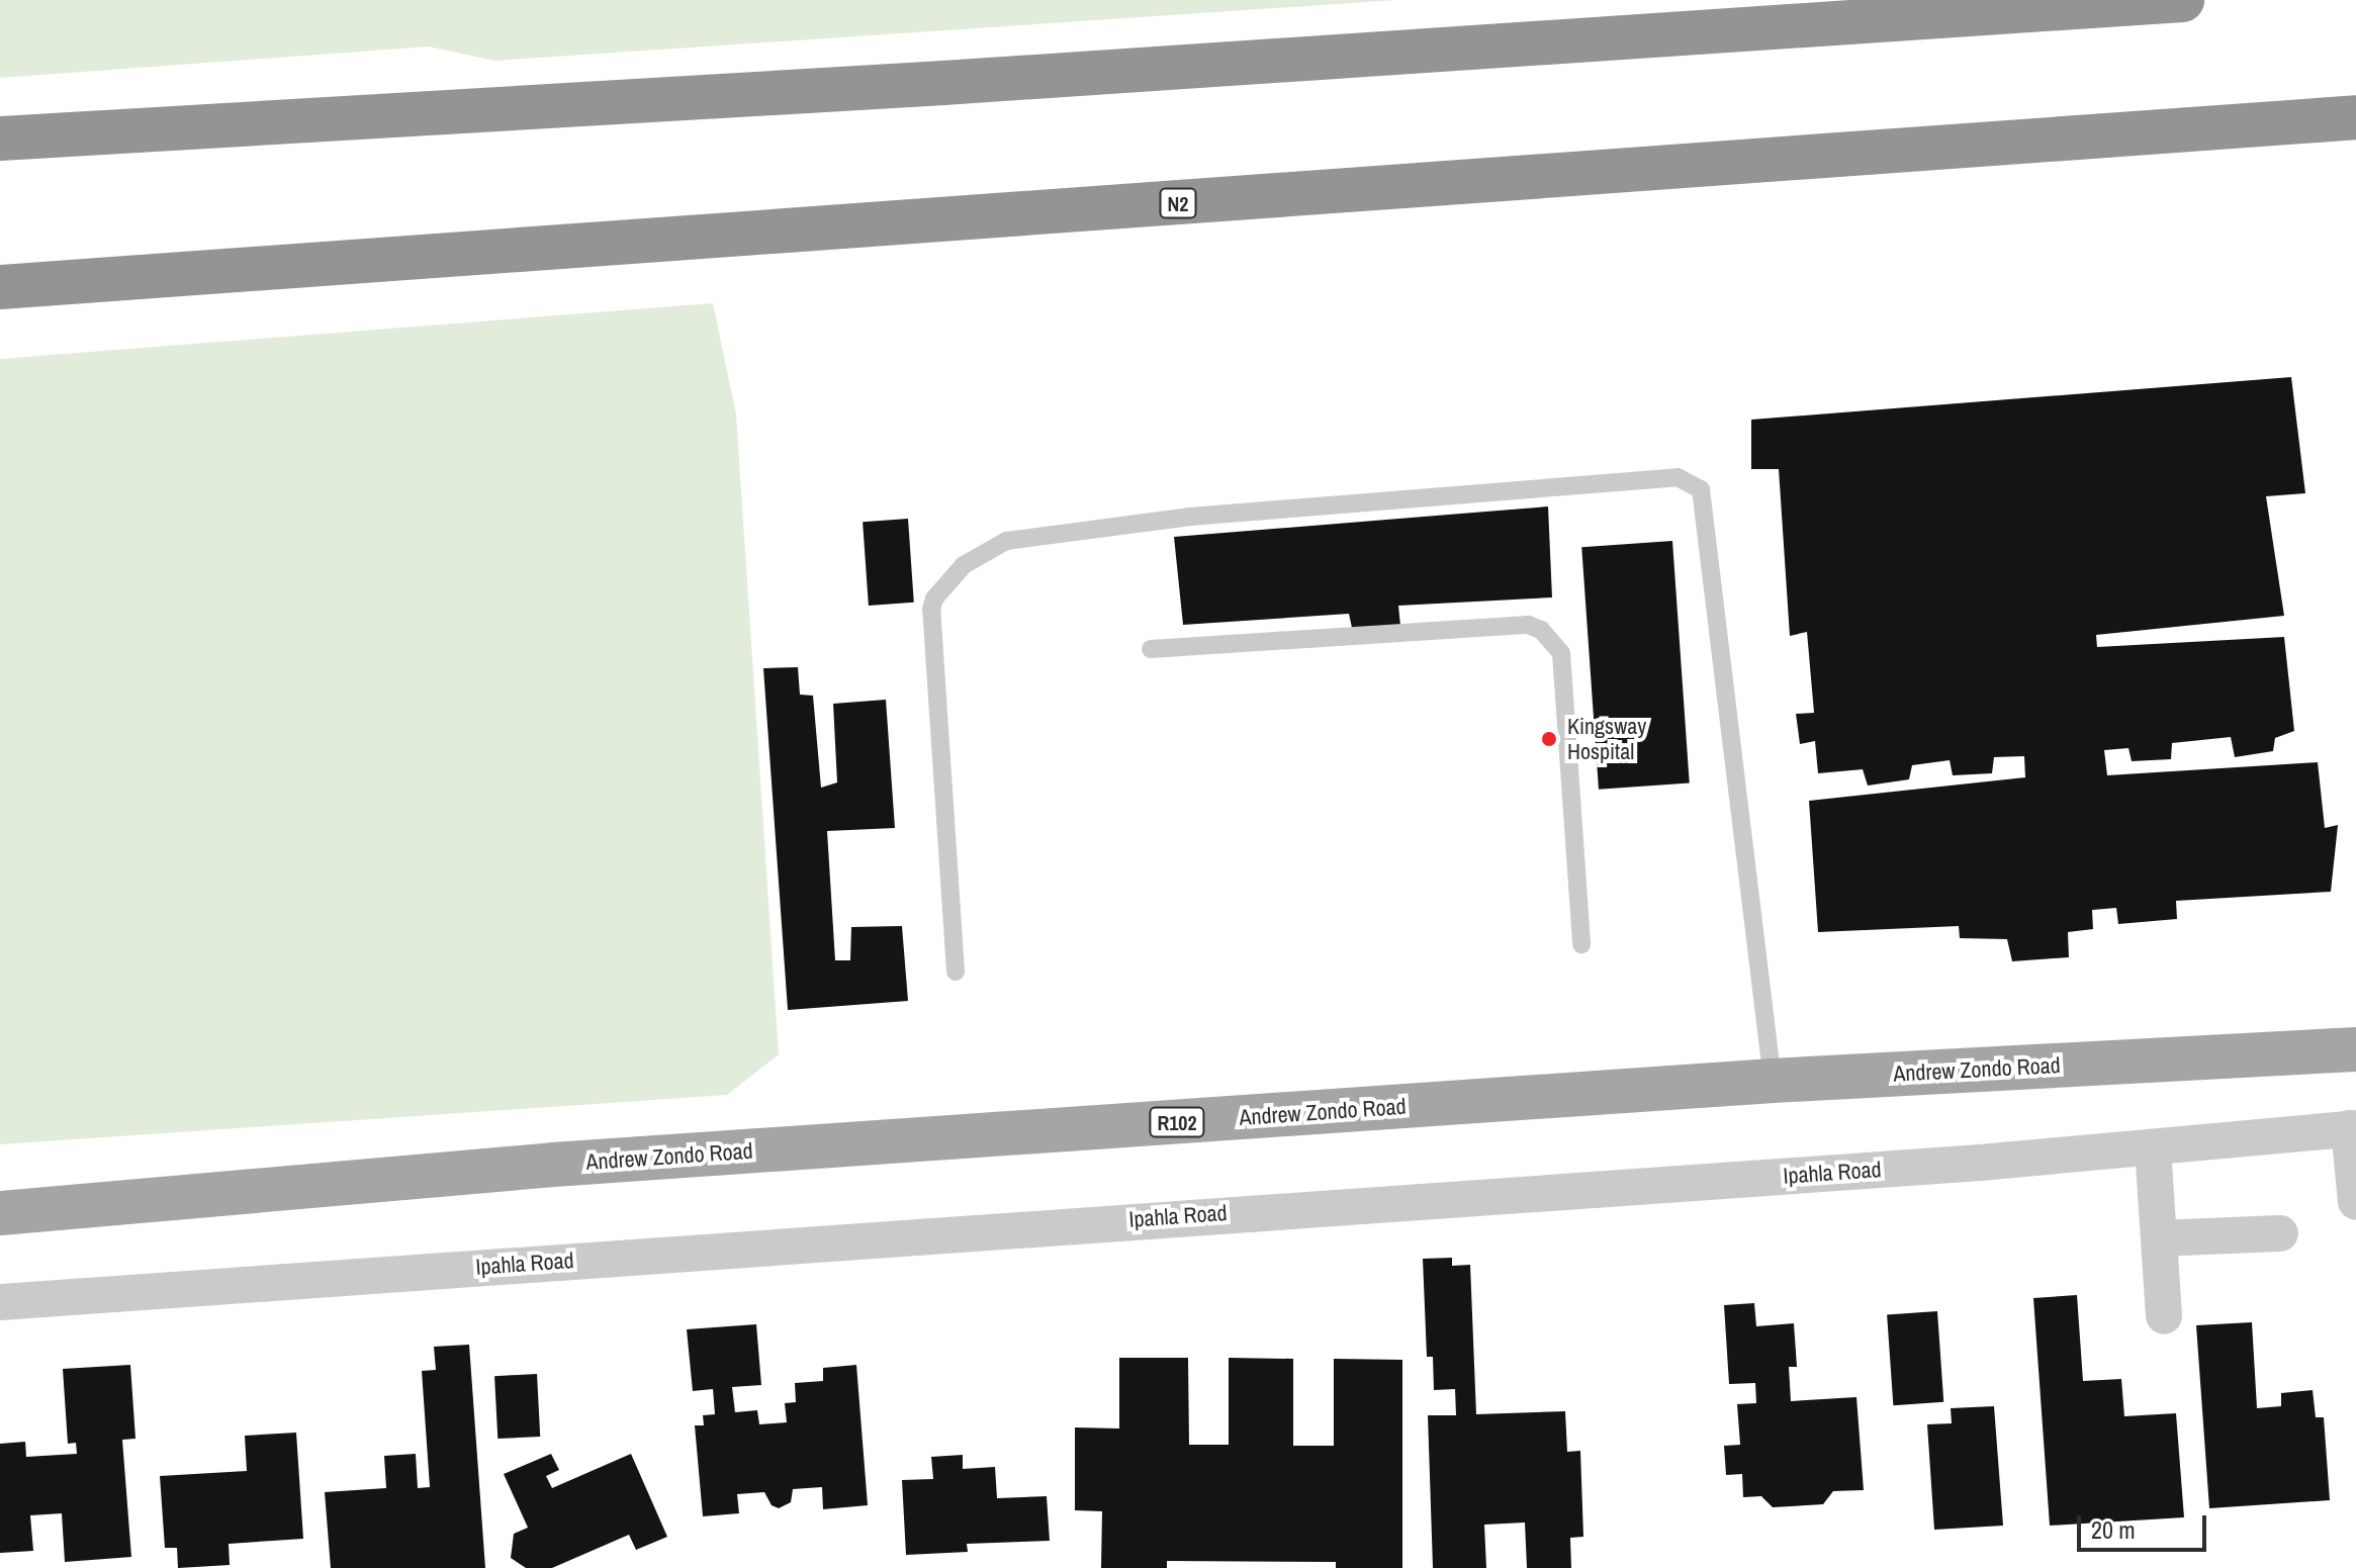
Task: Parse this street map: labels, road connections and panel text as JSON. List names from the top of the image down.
{
  "streets": {
    "highway": ["N2"],
    "main road": ["Andrew Zondo Road", "R102"],
    "street": ["Ipahla Road"]
  },
  "places": ["Kingsway Hospital"],
  "scale_bar": "20 m"
}
